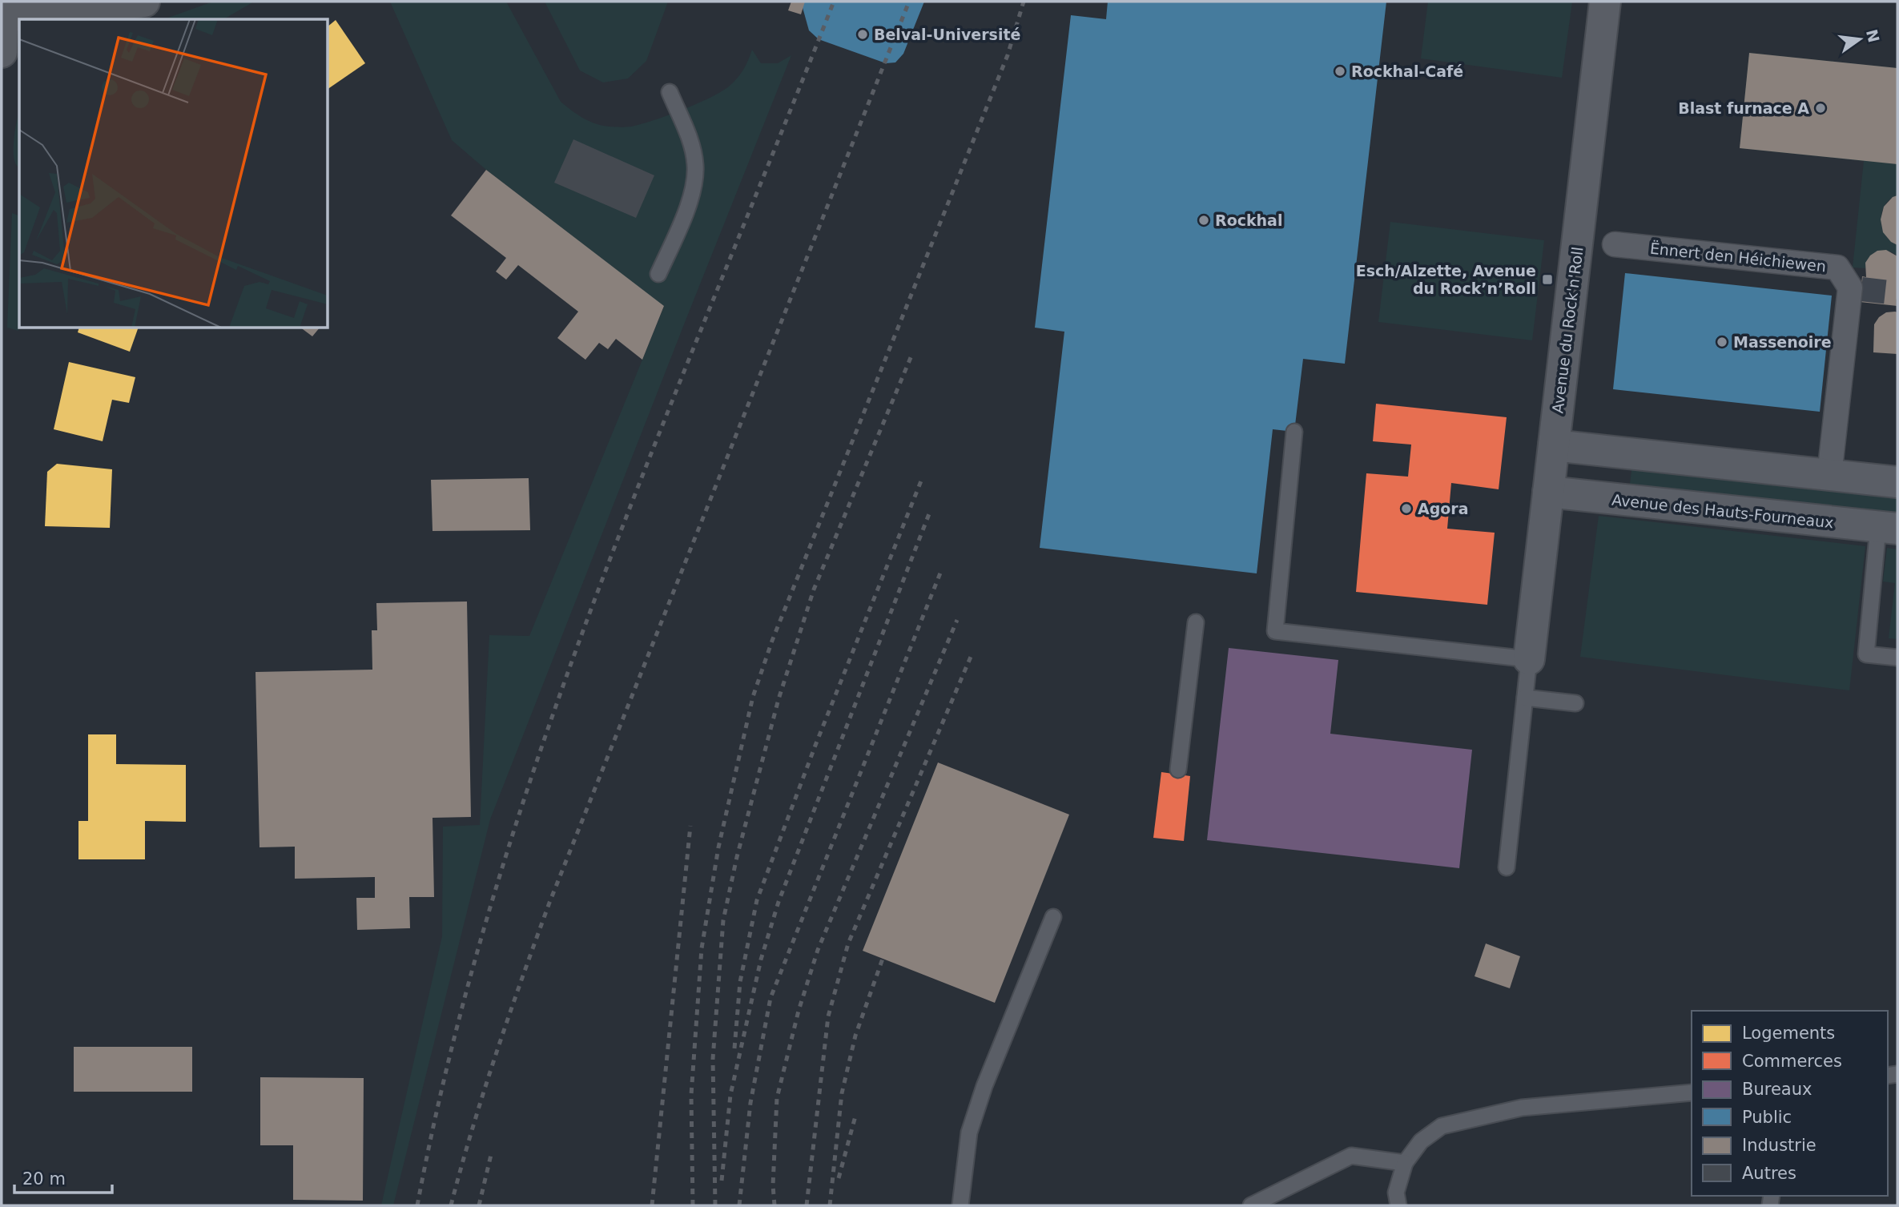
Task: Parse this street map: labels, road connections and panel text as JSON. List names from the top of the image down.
{
  "streets": {
    "street": ["Ënnert den Héichiewen", "Avenue du Rock'n'Roll", "Avenue des Hauts-Fourneaux"]
  },
  "crossings": [
    ["Avenue du Rock'n'Roll", "Avenue des Hauts-Fourneaux"]
  ],
  "places": {
    "other": [
      "Belval-Université",
      "Rockhal-Café",
      "Blast furnace A",
      "Rockhal",
      "Massenoire",
      "Agora"
    ],
    "transit": ["Esch/Alzette, Avenue du Rock’n’Roll"]
  },
  "legend": [
    "Logements",
    "Commerces",
    "Bureaux",
    "Public",
    "Industrie",
    "Autres"
  ],
  "scale_bar": "20 m",
  "north": "right"
}
